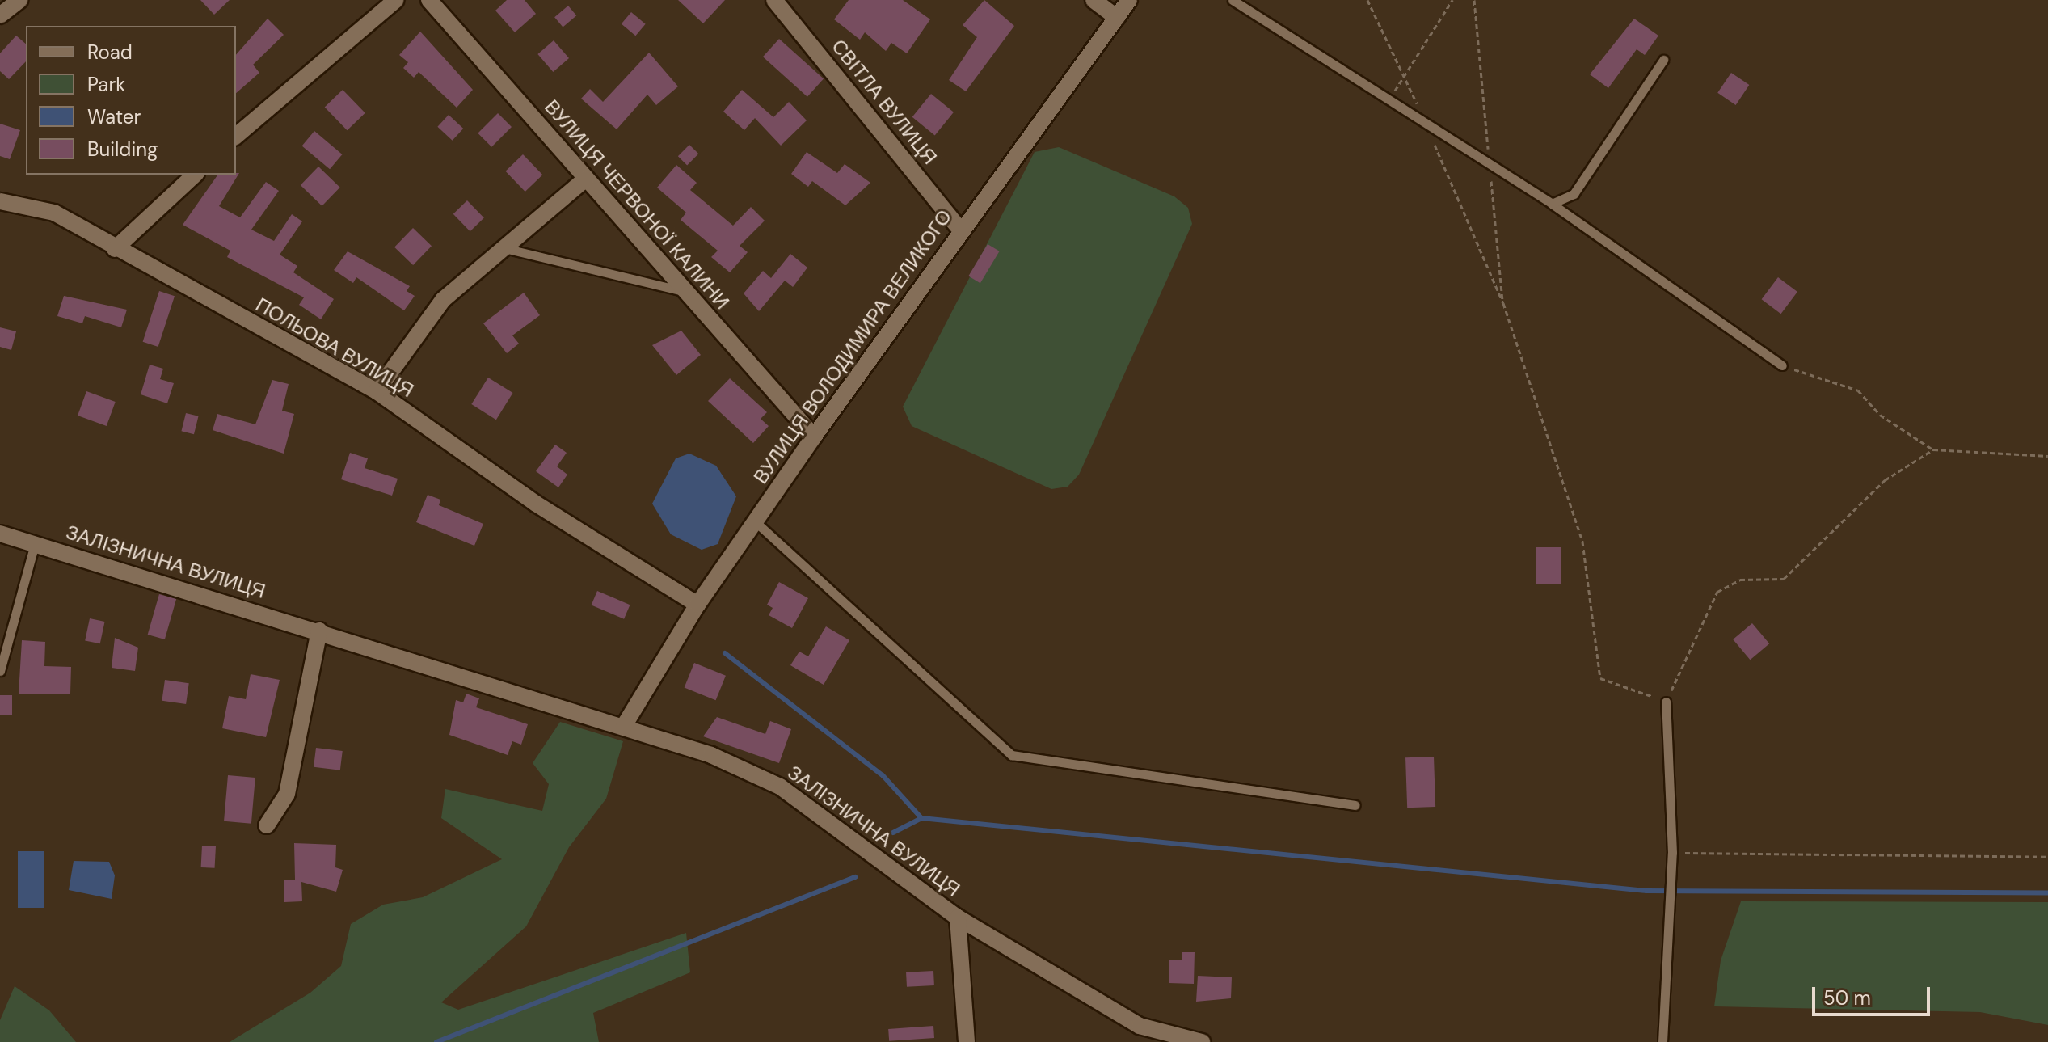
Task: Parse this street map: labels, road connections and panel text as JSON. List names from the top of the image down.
{
  "streets": {
    "street": [
      "СВІТЛА ВУЛИЦЯ",
      "ВУЛИЦЯ ЧЕРВОНОЇ КАЛИНИ",
      "ВУЛИЦЯ ВОЛОДИМИРА ВЕЛИКОГО",
      "ПОЛЬОВА ВУЛИЦЯ",
      "ЗАЛІЗНИЧНА ВУЛИЦЯ"
    ]
  },
  "crossings": [
    ["СВІТЛА ВУЛИЦЯ", "ВУЛИЦЯ ВОЛОДИМИРА ВЕЛИКОГО"],
    ["ВУЛИЦЯ ЧЕРВОНОЇ КАЛИНИ", "ВУЛИЦЯ ВОЛОДИМИРА ВЕЛИКОГО"],
    ["ВУЛИЦЯ ВОЛОДИМИРА ВЕЛИКОГО", "ПОЛЬОВА ВУЛИЦЯ"],
    ["ВУЛИЦЯ ВОЛОДИМИРА ВЕЛИКОГО", "ЗАЛІЗНИЧНА ВУЛИЦЯ"]
  ],
  "legend": [
    "Road",
    "Park",
    "Water",
    "Building"
  ],
  "scale_bar": "50 m"
}
